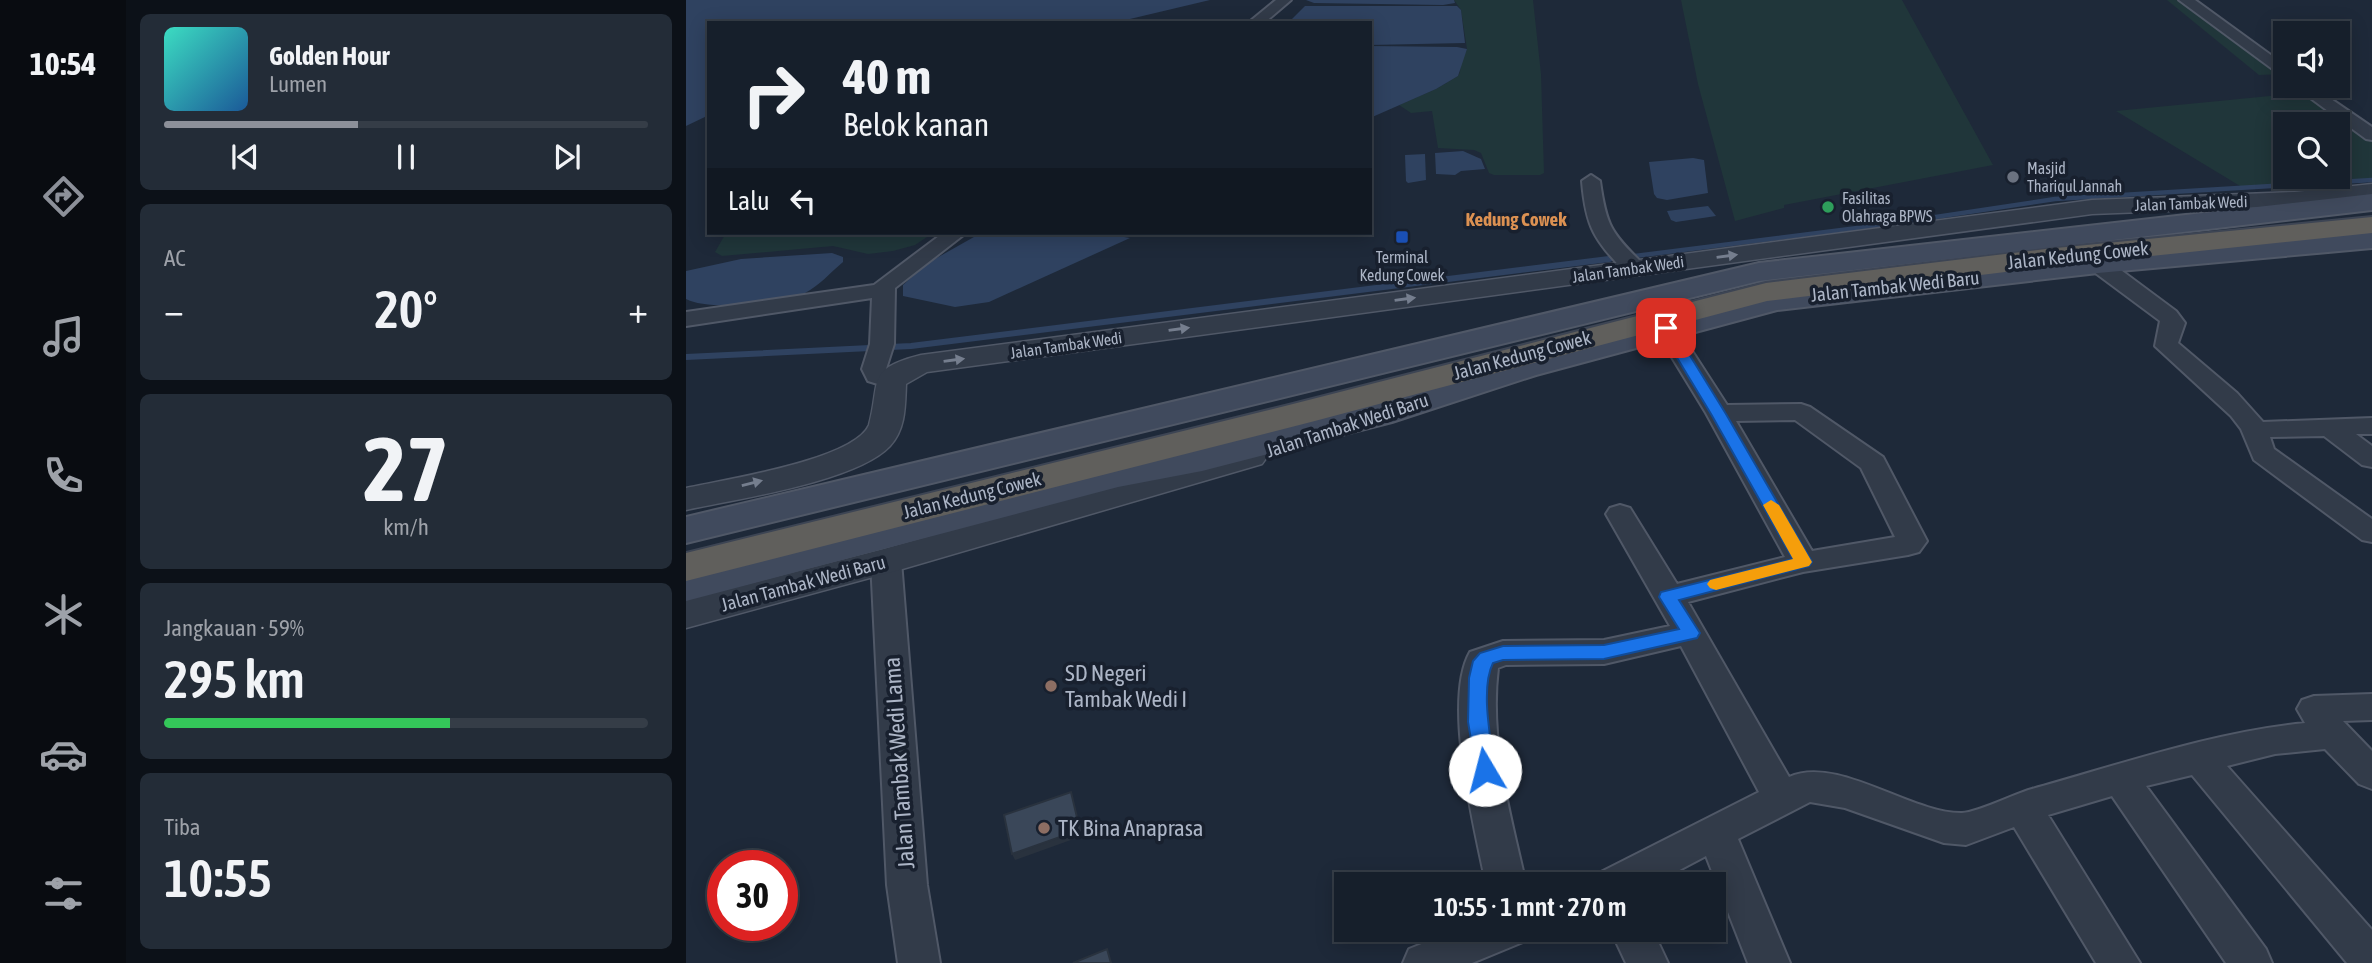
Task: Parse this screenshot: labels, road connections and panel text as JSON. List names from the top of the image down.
{
  "streets": {
    "highway": ["Jalan Kedung Cowek"],
    "main road": ["Jalan Tambak Wedi Baru"],
    "street": ["Jalan Tambak Wedi", "Jalan Tambak Wedi Lama"]
  },
  "crossings": [
    ["Jalan Kedung Cowek", "Jalan Tambak Wedi Baru"],
    ["Jalan Tambak Wedi Baru", "Jalan Tambak Wedi Lama"]
  ],
  "one_way": ["Jalan Tambak Wedi"],
  "districts": ["Kedung Cowek"],
  "places": {
    "other": [
      "Masjid Thariqul Jannah",
      "Fasilitas Olahraga BPWS",
      "SD Negeri Tambak Wedi I",
      "TK Bina Anaprasa"
    ],
    "transit": ["Terminal Kedung Cowek"]
  },
  "page": {
    "tabs": "10:54",
    "turn": ["40 m", "Belok kanan"],
    "song": ["Golden Hour", "Lumen"],
    "then": "Lalu",
    "tile": [
      "AC",
      ["27", "km/h"],
      ["Jangkauan · 59%", "295 km"],
      ["Tiba", "10:55"]
    ],
    "heat": ["−", "20°", "+"],
    "limit": "30",
    "trip": "10:55 · 1 mnt · 270 m"
  }
}
